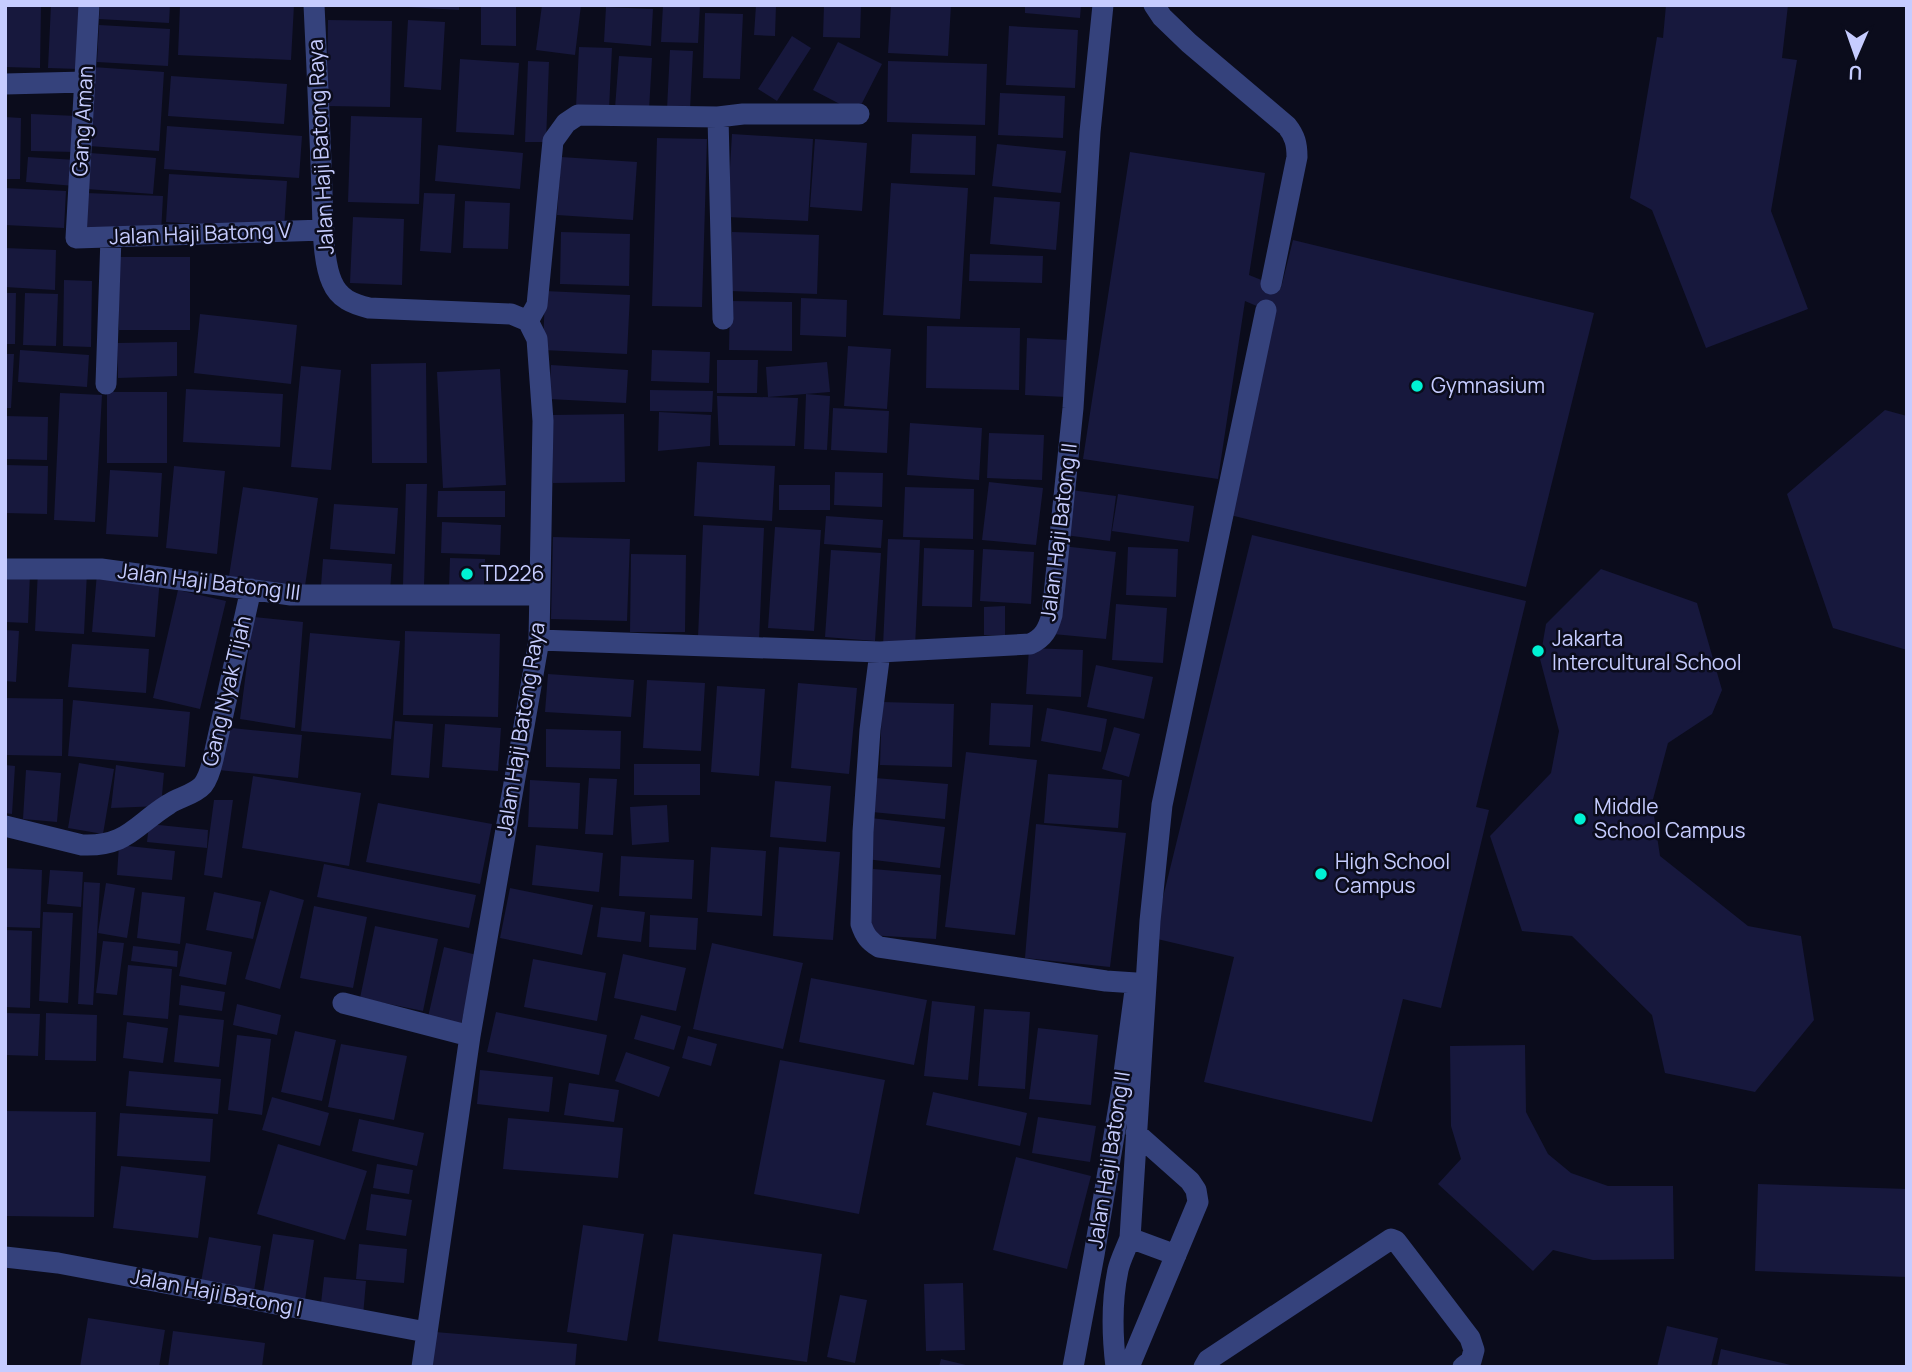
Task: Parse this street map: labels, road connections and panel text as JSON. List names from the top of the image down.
{
  "streets": {
    "street": [
      "Gang Aman",
      "Jalan Haji Batong Raya",
      "Jalan Haji Batong V",
      "Jalan Haji Batong II",
      "Jalan Haji Batong III",
      "Gang Nyak Tijah",
      "Jalan Haji Batong I"
    ]
  },
  "crossings": [
    ["Gang Aman", "Jalan Haji Batong V"],
    ["Jalan Haji Batong Raya", "Jalan Haji Batong V"],
    ["Jalan Haji Batong Raya", "Jalan Haji Batong II"],
    ["Jalan Haji Batong Raya", "Jalan Haji Batong III"],
    ["Jalan Haji Batong Raya", "Jalan Haji Batong I"],
    ["Jalan Haji Batong III", "Gang Nyak Tijah"]
  ],
  "places": [
    "Gymnasium",
    "TD226",
    "Jakarta Intercultural School",
    "Middle School Campus",
    "High School Campus"
  ],
  "north": "bottom"
}
